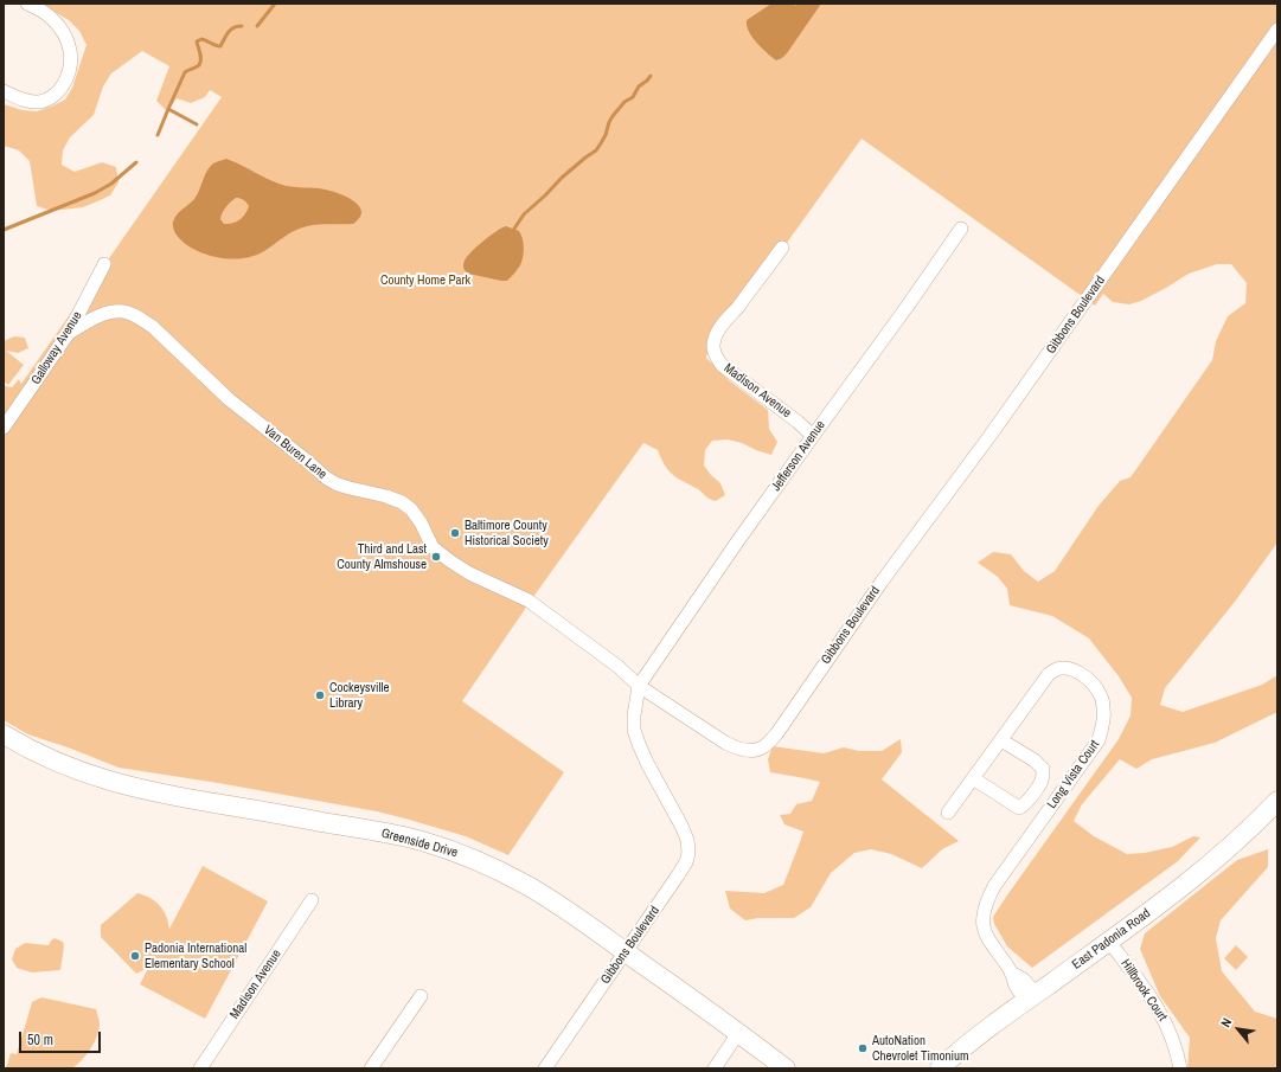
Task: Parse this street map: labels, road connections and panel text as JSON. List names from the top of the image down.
{
  "streets": {
    "street": [
      "Gibbons Boulevard",
      "Galloway Avenue",
      "Madison Avenue",
      "Van Buren Lane",
      "Jefferson Avenue",
      "Long Vista Court",
      "Greenside Drive",
      "East Padonia Road",
      "Hillbrook Court"
    ]
  },
  "crossings": [
    ["Gibbons Boulevard", "Van Buren Lane"],
    ["Gibbons Boulevard", "Jefferson Avenue"],
    ["Gibbons Boulevard", "Greenside Drive"],
    ["Galloway Avenue", "Van Buren Lane"],
    ["Madison Avenue", "Jefferson Avenue"],
    ["Van Buren Lane", "Jefferson Avenue"],
    ["Long Vista Court", "East Padonia Road"],
    ["East Padonia Road", "Hillbrook Court"]
  ],
  "parks": ["County Home Park"],
  "places": [
    "Baltimore County Historical Society",
    "Third and Last County Almshouse",
    "Cockeysville Library",
    "Padonia International Elementary School",
    "AutoNation Chevrolet Timonium"
  ],
  "scale_bar": "50 m",
  "north": "top left"
}
